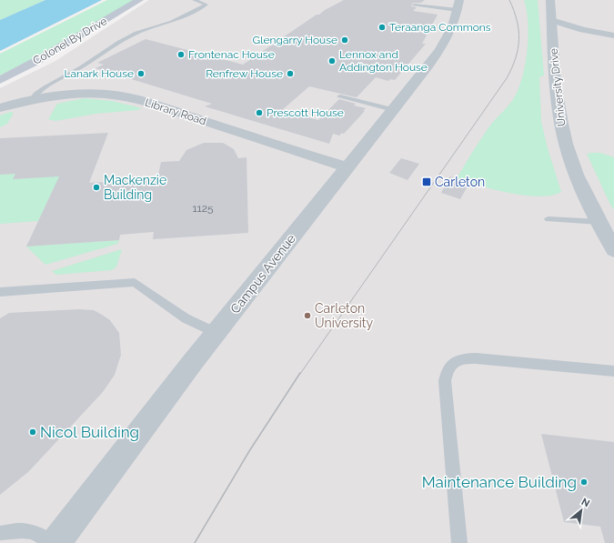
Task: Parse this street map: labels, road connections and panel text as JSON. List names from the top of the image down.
{
  "streets": {
    "main road": ["Colonel By Drive"],
    "street": ["University Drive", "Library Road", "Campus Avenue"]
  },
  "crossings": [
    ["Library Road", "Campus Avenue"]
  ],
  "places": {
    "other": [
      "Teraanga Commons",
      "Glengarry House",
      "Frontenac House",
      "Lennox and Addington House",
      "Lanark House",
      "Renfrew House",
      "Prescott House",
      "Mackenzie Building",
      "Carleton University",
      "Nicol Building",
      "Maintenance Building"
    ],
    "transit": ["Carleton"]
  },
  "house_numbers": ["1125"],
  "north": "top right"
}
